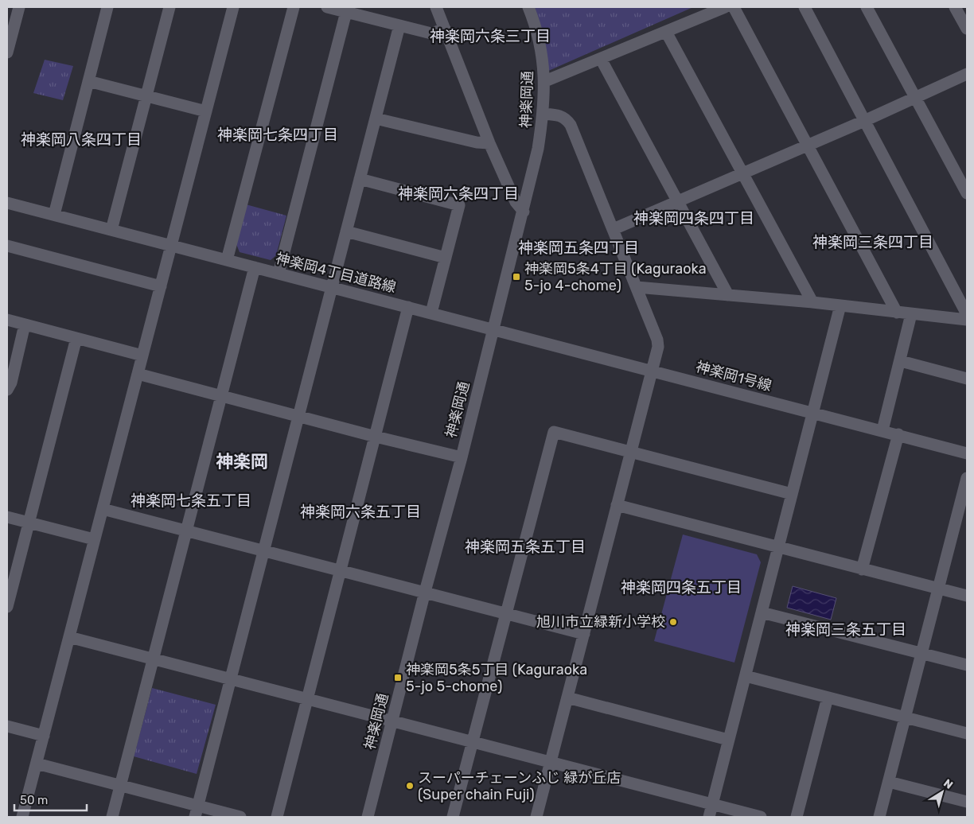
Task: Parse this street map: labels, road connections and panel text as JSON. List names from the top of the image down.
{
  "streets": {
    "street": ["神楽岡通", "神楽岡4丁目道路線", "神楽岡1号線"]
  },
  "crossings": [
    ["神楽岡通", "神楽岡4丁目道路線"],
    ["神楽岡通", "神楽岡1号線"],
    ["神楽岡4丁目道路線", "神楽岡1号線"]
  ],
  "districts": [
    "神楽岡六条三丁目",
    "神楽岡七条四丁目",
    "神楽岡八条四丁目",
    "神楽岡六条四丁目",
    "神楽岡四条四丁目",
    "神楽岡三条四丁目",
    "神楽岡五条四丁目",
    "神楽岡",
    "神楽岡七条五丁目",
    "神楽岡六条五丁目",
    "神楽岡五条五丁目",
    "神楽岡四条五丁目",
    "神楽岡三条五丁目"
  ],
  "places": {
    "transit": ["神楽岡5条4丁目 (Kaguraoka 5-jo 4-chome)", "神楽岡5条5丁目 (Kaguraoka 5-jo 5-chome)"],
    "other": ["旭川市立緑新小学校", "スーパーチェーンふじ 緑が丘店 (Super chain Fuji)"]
  },
  "scale_bar": "50 m",
  "north": "top right"
}
